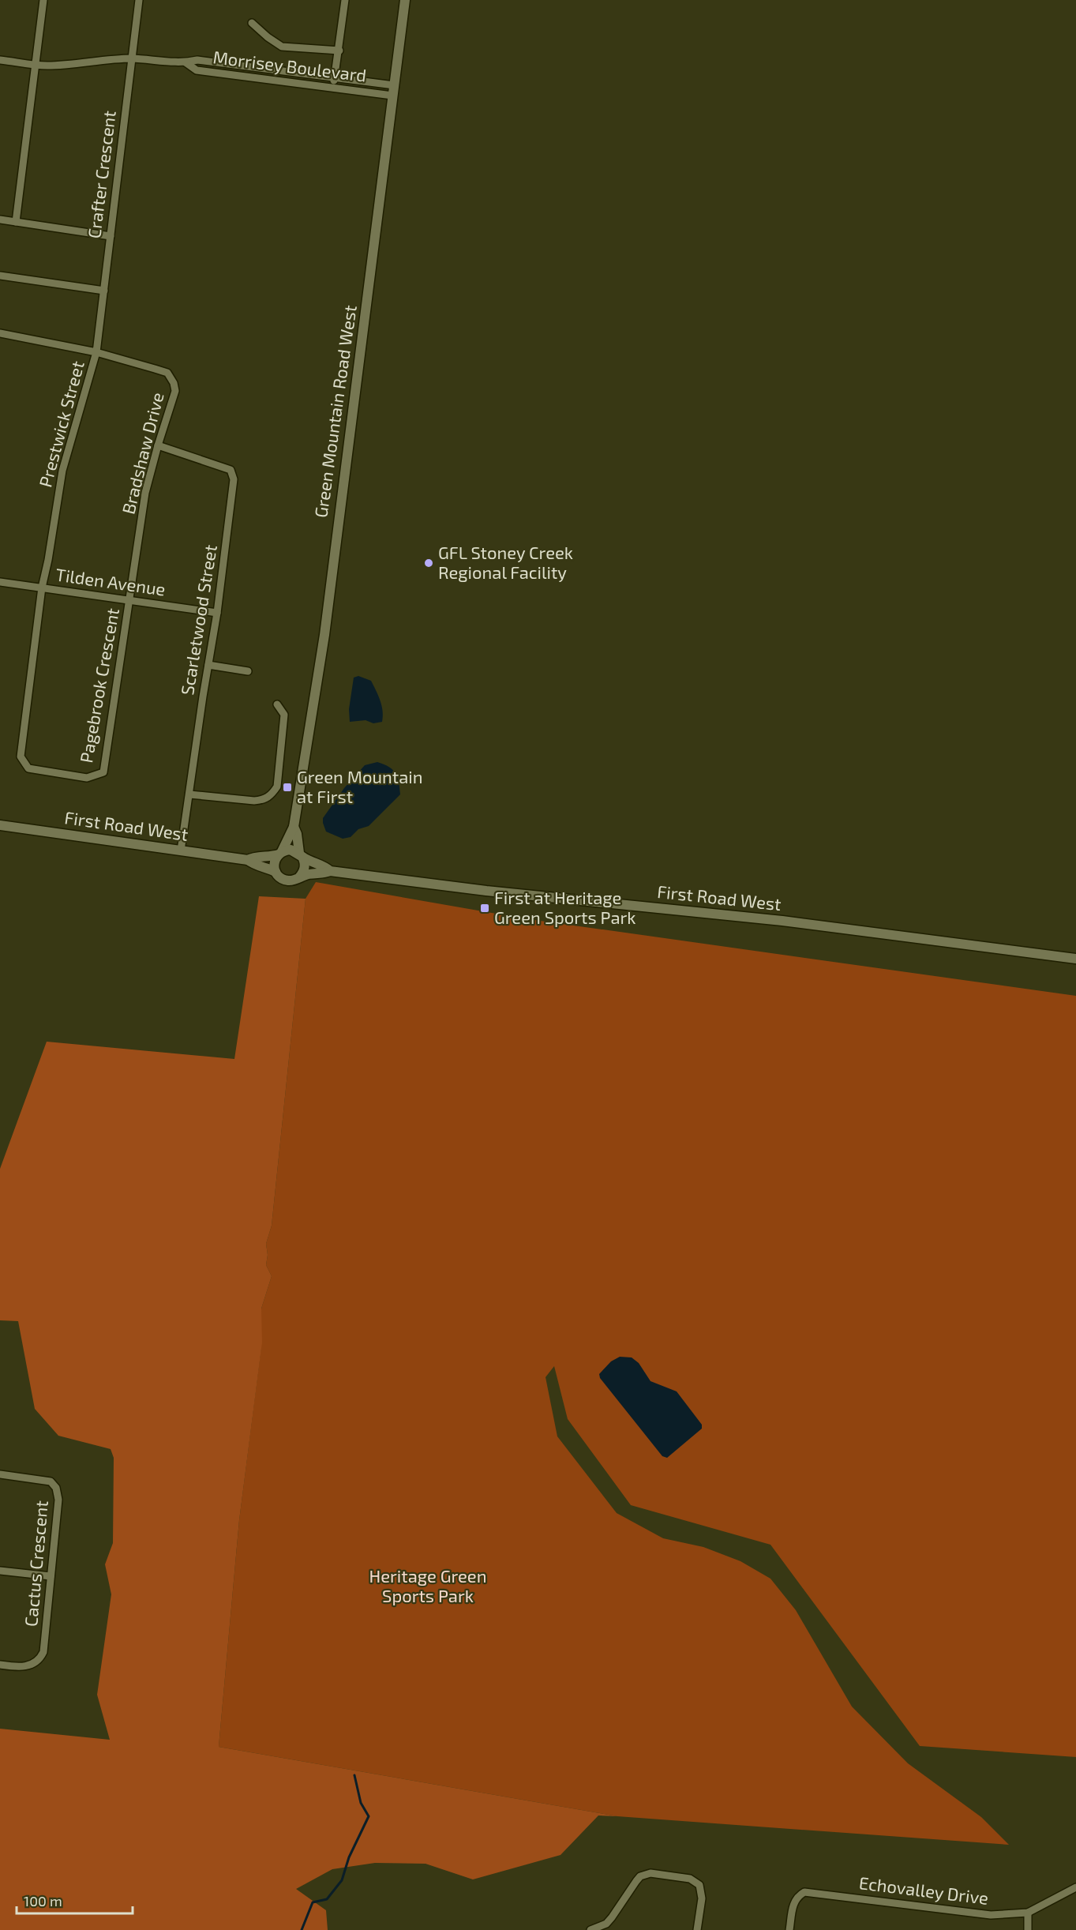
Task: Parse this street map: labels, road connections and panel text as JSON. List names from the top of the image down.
{
  "streets": {
    "street": [
      "Morrisey Boulevard",
      "Crafter Crescent",
      "Green Mountain Road West",
      "Prestwick Street",
      "Bradshaw Drive",
      "Tilden Avenue",
      "Scarletwood Street",
      "Pagebrook Crescent",
      "First Road West",
      "Cactus Crescent",
      "Echovalley Drive"
    ]
  },
  "crossings": [
    ["Morrisey Boulevard", "Crafter Crescent"],
    ["Morrisey Boulevard", "Green Mountain Road West"],
    ["Crafter Crescent", "Prestwick Street"],
    ["Crafter Crescent", "Bradshaw Drive"],
    ["Green Mountain Road West", "First Road West"],
    ["Prestwick Street", "Bradshaw Drive"],
    ["Prestwick Street", "Tilden Avenue"],
    ["Prestwick Street", "Pagebrook Crescent"],
    ["Bradshaw Drive", "Tilden Avenue"],
    ["Bradshaw Drive", "Scarletwood Street"],
    ["Bradshaw Drive", "Pagebrook Crescent"],
    ["Tilden Avenue", "Scarletwood Street"],
    ["Tilden Avenue", "Pagebrook Crescent"],
    ["Scarletwood Street", "First Road West"]
  ],
  "parks": ["Heritage Green Sports Park"],
  "places": {
    "other": ["GFL Stoney Creek Regional Facility"],
    "transit": ["Green Mountain at First", "First at Heritage Green Sports Park"]
  },
  "scale_bar": "100 m"
}
